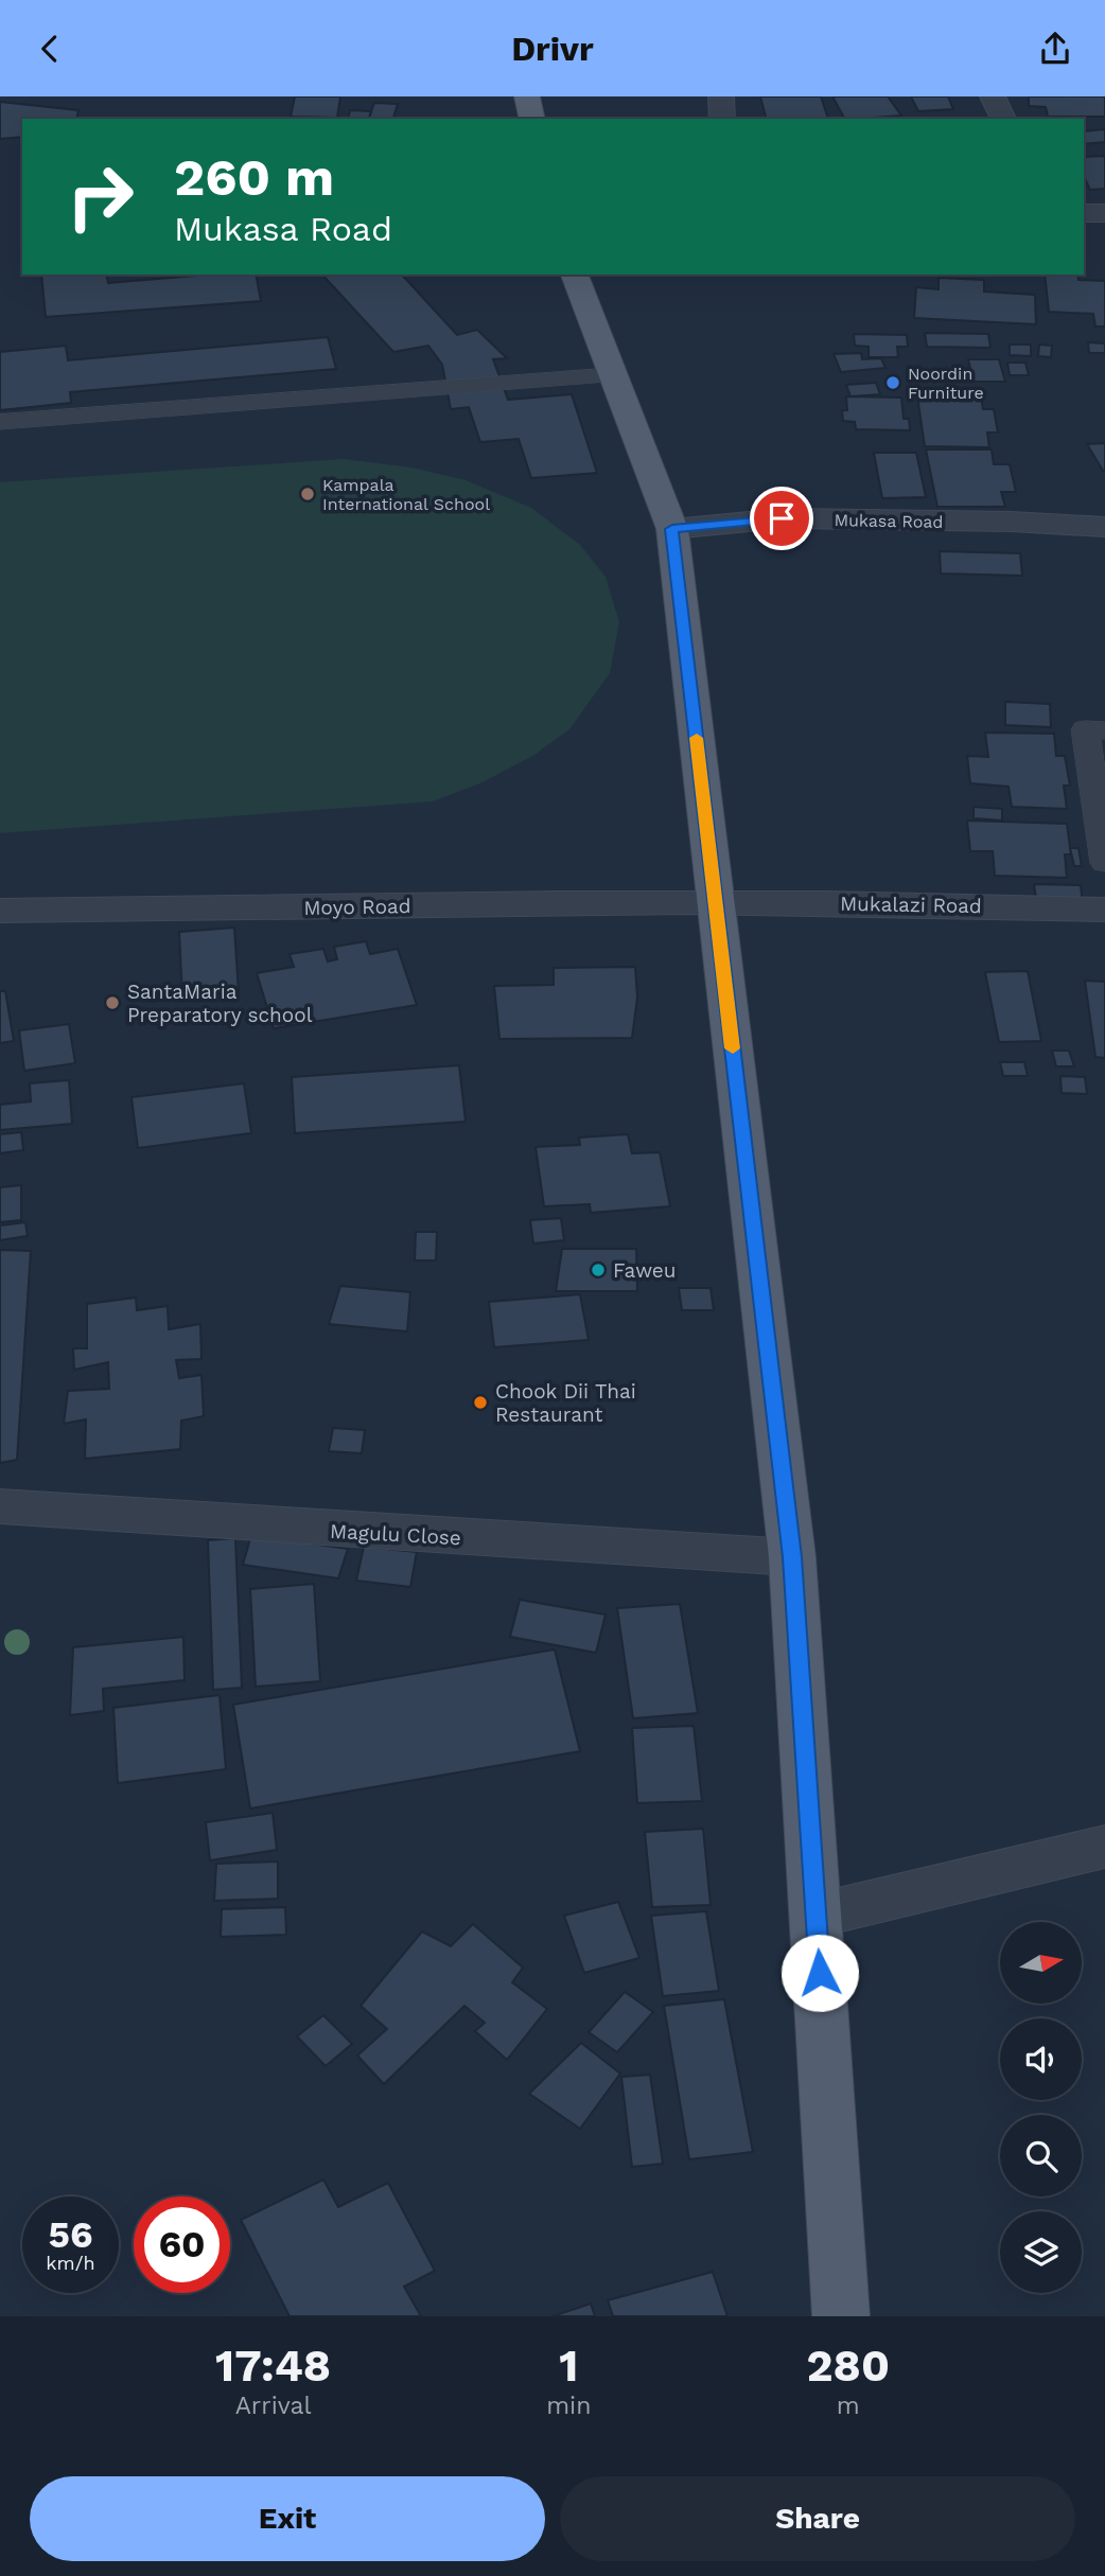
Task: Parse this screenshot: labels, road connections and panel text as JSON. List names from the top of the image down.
{
  "streets": {
    "street": [
      "Mukasa Road",
      "Mukalazi Road",
      "Moyo Road",
      "Magulu Close"
    ]
  },
  "crossings": [
    ["Mukalazi Road", "Moyo Road"]
  ],
  "places": [
    "Noordin Furniture",
    "Kampala International School",
    "SantaMaria Preparatory school",
    "Faweu",
    "Chook Dii Thai Restaurant"
  ],
  "north": "right",
  "page": {
    "header": "Drivr",
    "turn": ["260 m", "Mukasa Road"],
    "speed": "56 km/h",
    "limit": "60",
    "eta": [
      "17:48",
      "Arrival",
      "1",
      "min",
      "280",
      "m"
    ],
    "buttons": ["Exit", "Share"]
  }
}
